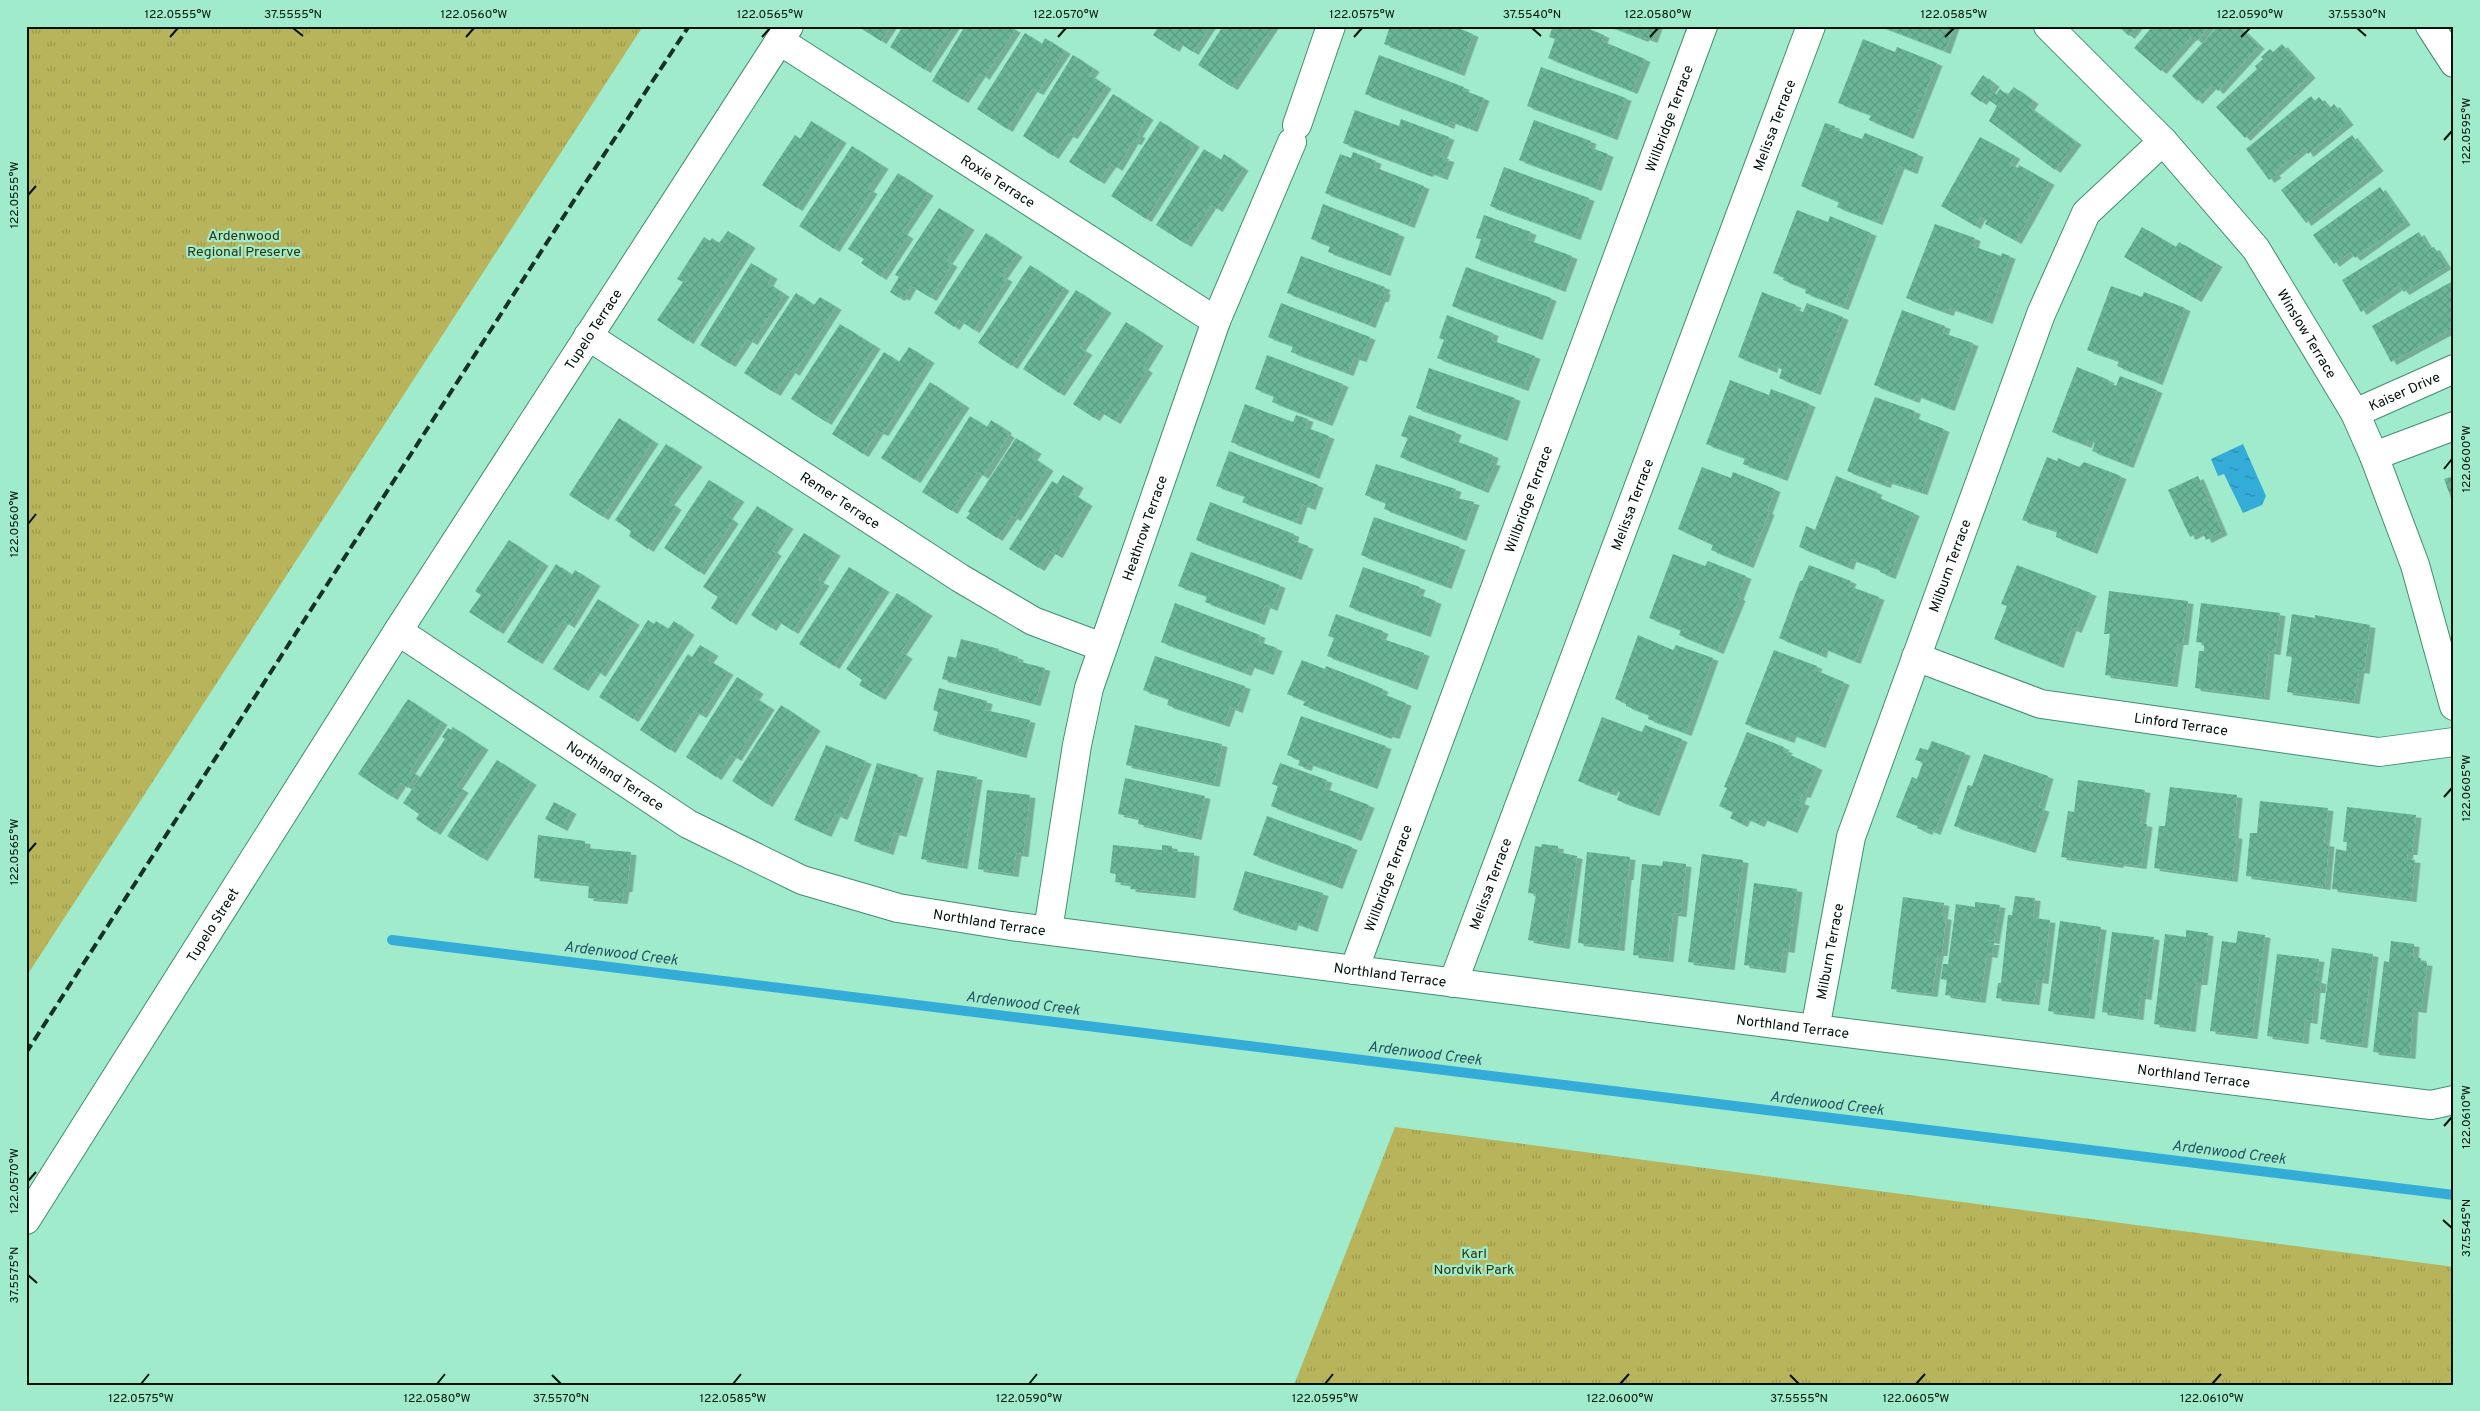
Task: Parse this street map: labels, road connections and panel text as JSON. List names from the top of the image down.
{
  "streets": {
    "street": [
      "Willbridge Terrace",
      "Melissa Terrace",
      "Roxie Terrace",
      "Tupelo Terrace",
      "Winslow Terrace",
      "Kaiser Drive",
      "Remer Terrace",
      "Heathrow Terrace",
      "Milburn Terrace",
      "Linford Terrace",
      "Northland Terrace",
      "Tupelo Street"
    ]
  },
  "crossings": [
    ["Willbridge Terrace", "Northland Terrace"],
    ["Melissa Terrace", "Northland Terrace"],
    ["Roxie Terrace", "Tupelo Terrace"],
    ["Roxie Terrace", "Heathrow Terrace"],
    ["Tupelo Terrace", "Remer Terrace"],
    ["Tupelo Terrace", "Northland Terrace"],
    ["Tupelo Terrace", "Tupelo Street"],
    ["Winslow Terrace", "Kaiser Drive"],
    ["Winslow Terrace", "Milburn Terrace"],
    ["Remer Terrace", "Heathrow Terrace"],
    ["Heathrow Terrace", "Northland Terrace"],
    ["Milburn Terrace", "Linford Terrace"],
    ["Milburn Terrace", "Northland Terrace"],
    ["Northland Terrace", "Tupelo Street"]
  ],
  "water": ["Ardenwood Creek"],
  "parks": ["Ardenwood Regional Preserve", "Karl Nordvik Park"],
  "coordinates": [
    "122.0555°W",
    "37.5555°N",
    "122.0560°W",
    "122.0565°W",
    "122.0570°W",
    "122.0575°W",
    "37.5540°N",
    "122.0580°W",
    "122.0585°W",
    "122.0590°W",
    "37.5530°N",
    "122.0595°W",
    "122.0600°W",
    "122.0605°W",
    "122.0610°W",
    "37.5545°N",
    "37.5575°N",
    "37.5570°N"
  ]
}
